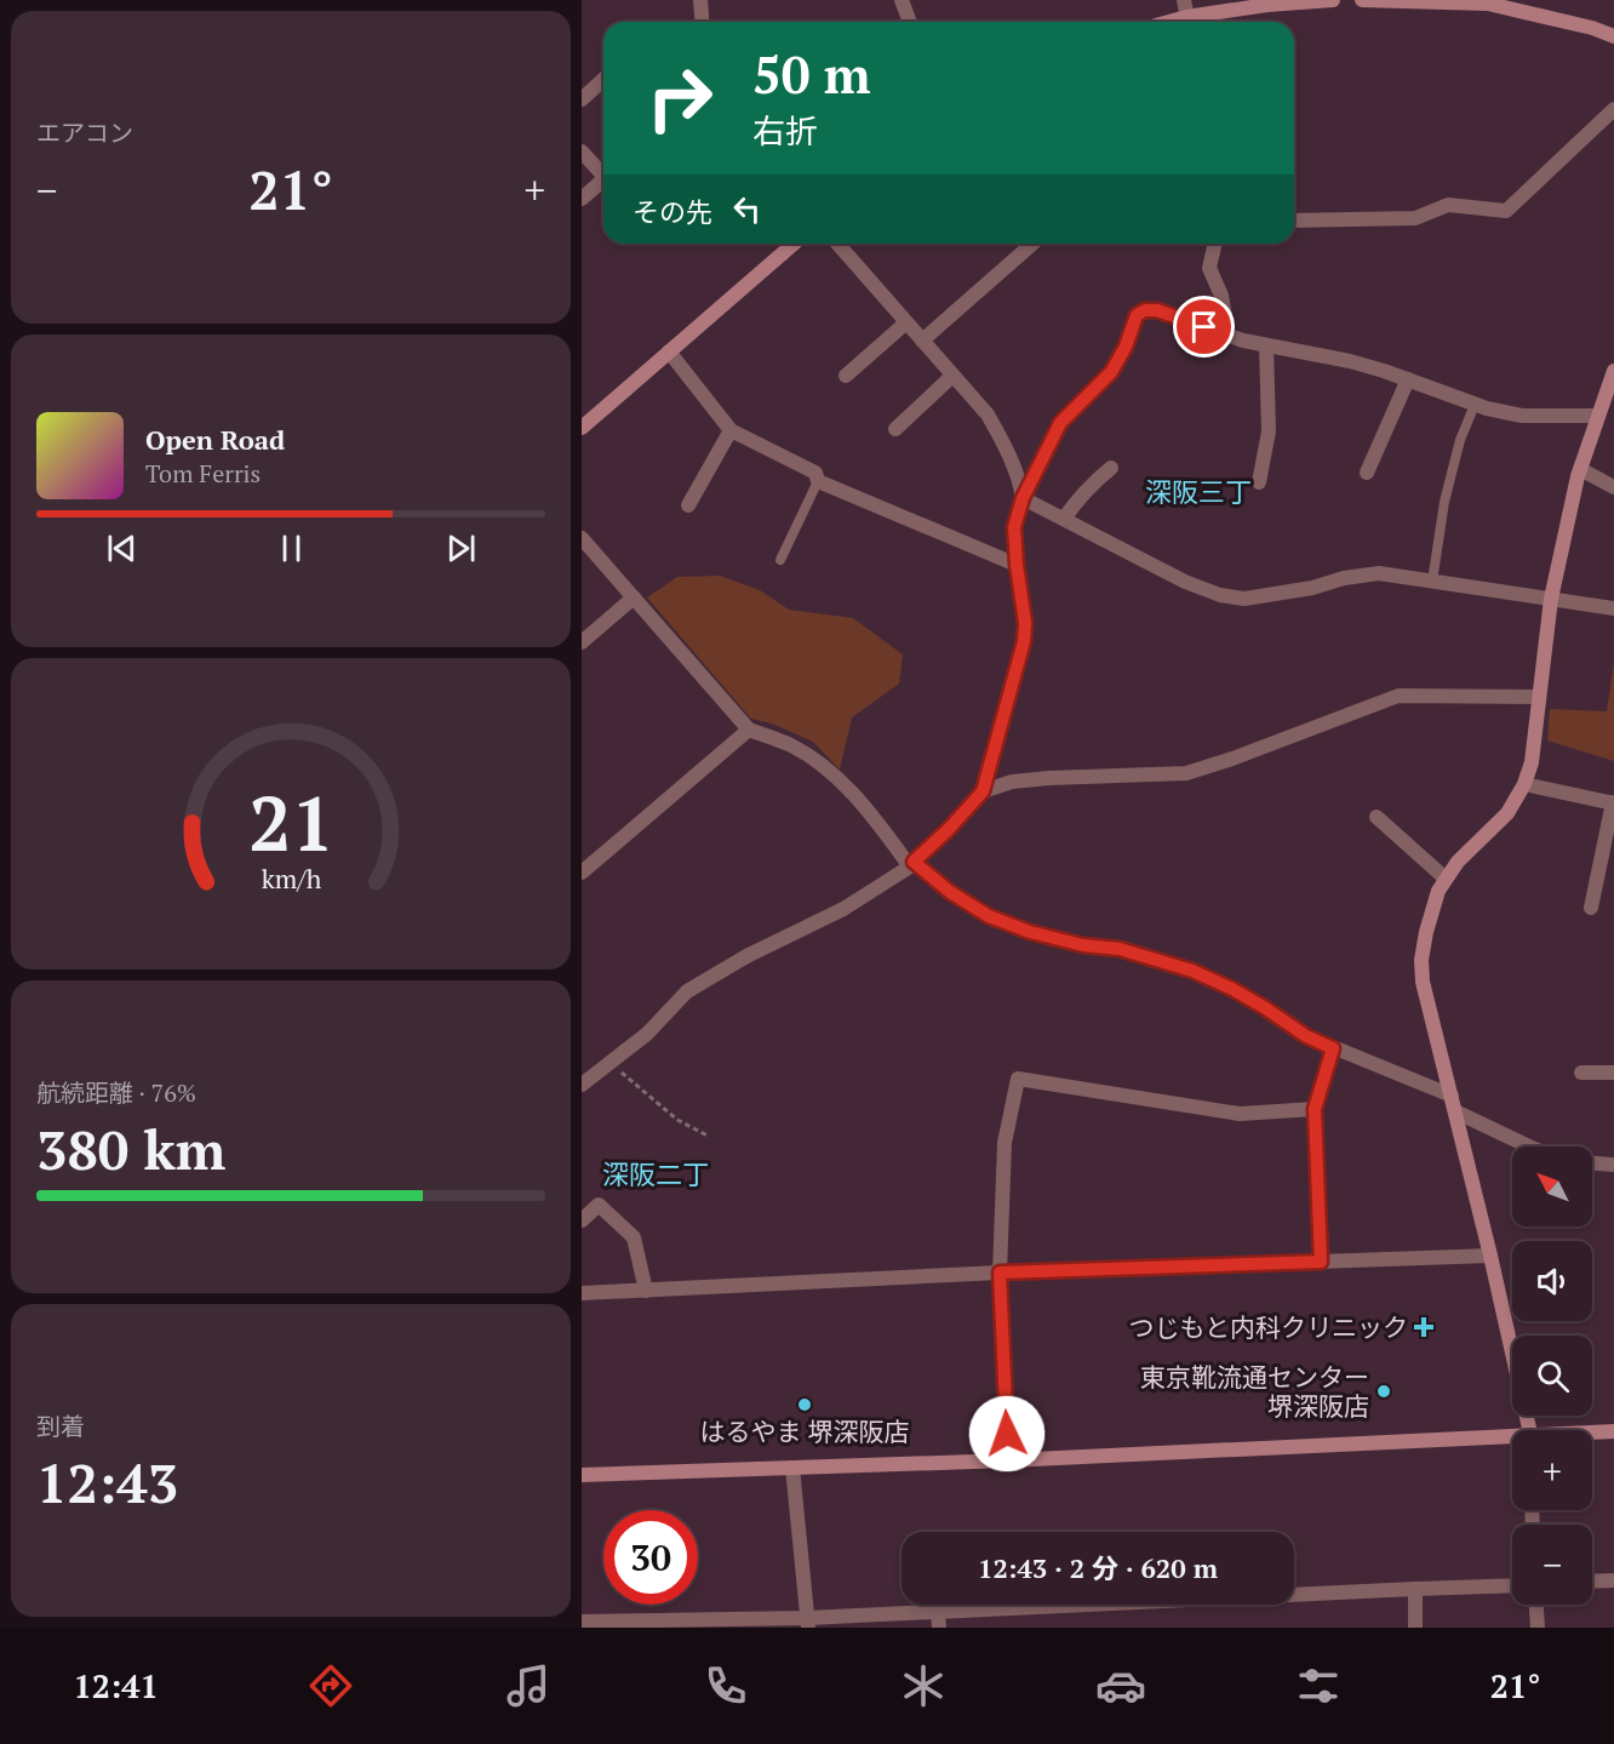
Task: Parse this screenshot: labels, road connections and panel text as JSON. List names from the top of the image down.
{
  "districts": ["深阪三丁", "深阪二丁"],
  "places": {
    "health": ["つじもと内科クリニック"],
    "other": ["東京靴流通センター 堺深阪店", "はるやま 堺深阪店"]
  },
  "north": "top left",
  "page": {
    "tile": [
      "エアコン",
      ["航続距離 · 76%", "380 km"],
      ["到着", "12:43"]
    ],
    "turn": ["50 m", "右折"],
    "heat": ["−", "21°", "+"],
    "then": "その先",
    "song": ["Open Road", "Tom Ferris"],
    "map_buttons": ["+", "−"],
    "limit": "30",
    "trip": "12:43 · 2 分 · 620 m",
    "tabs": ["12:41", "21°"],
    "gauge": ["21", "km/h"]
  }
}
